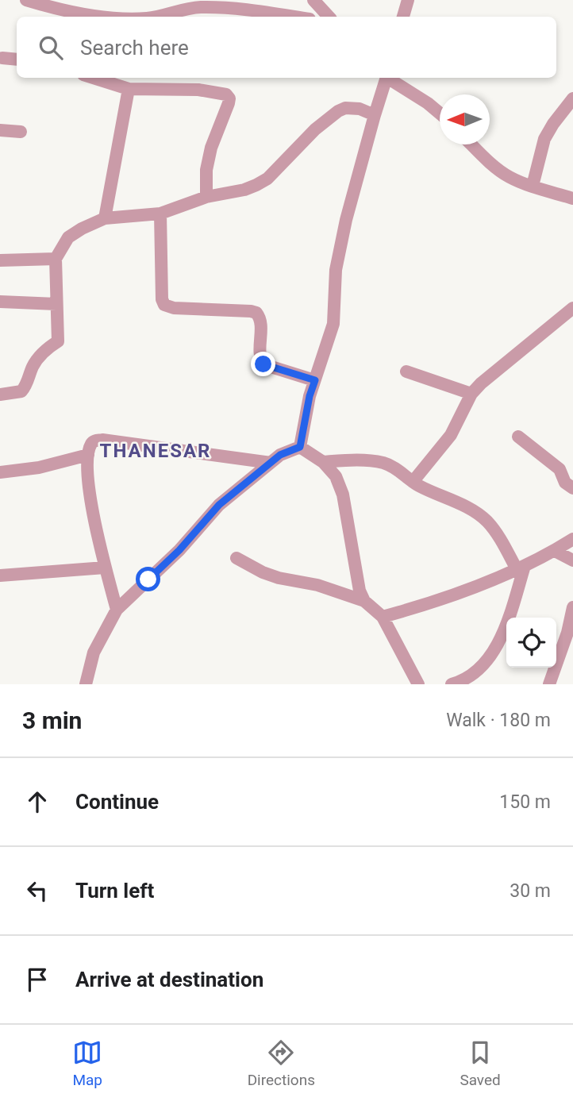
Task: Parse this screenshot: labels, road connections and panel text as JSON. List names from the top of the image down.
{
  "districts": ["THANESAR"],
  "north": "left",
  "page": {
    "search": "Search here",
    "heading": ["3 min", "Walk · 180 m"],
    "list": [
      ["Continue", "150 m"],
      ["Turn left", "30 m"],
      "Arrive at destination"
    ],
    "nav": ["Map", "Directions", "Saved"]
  }
}
